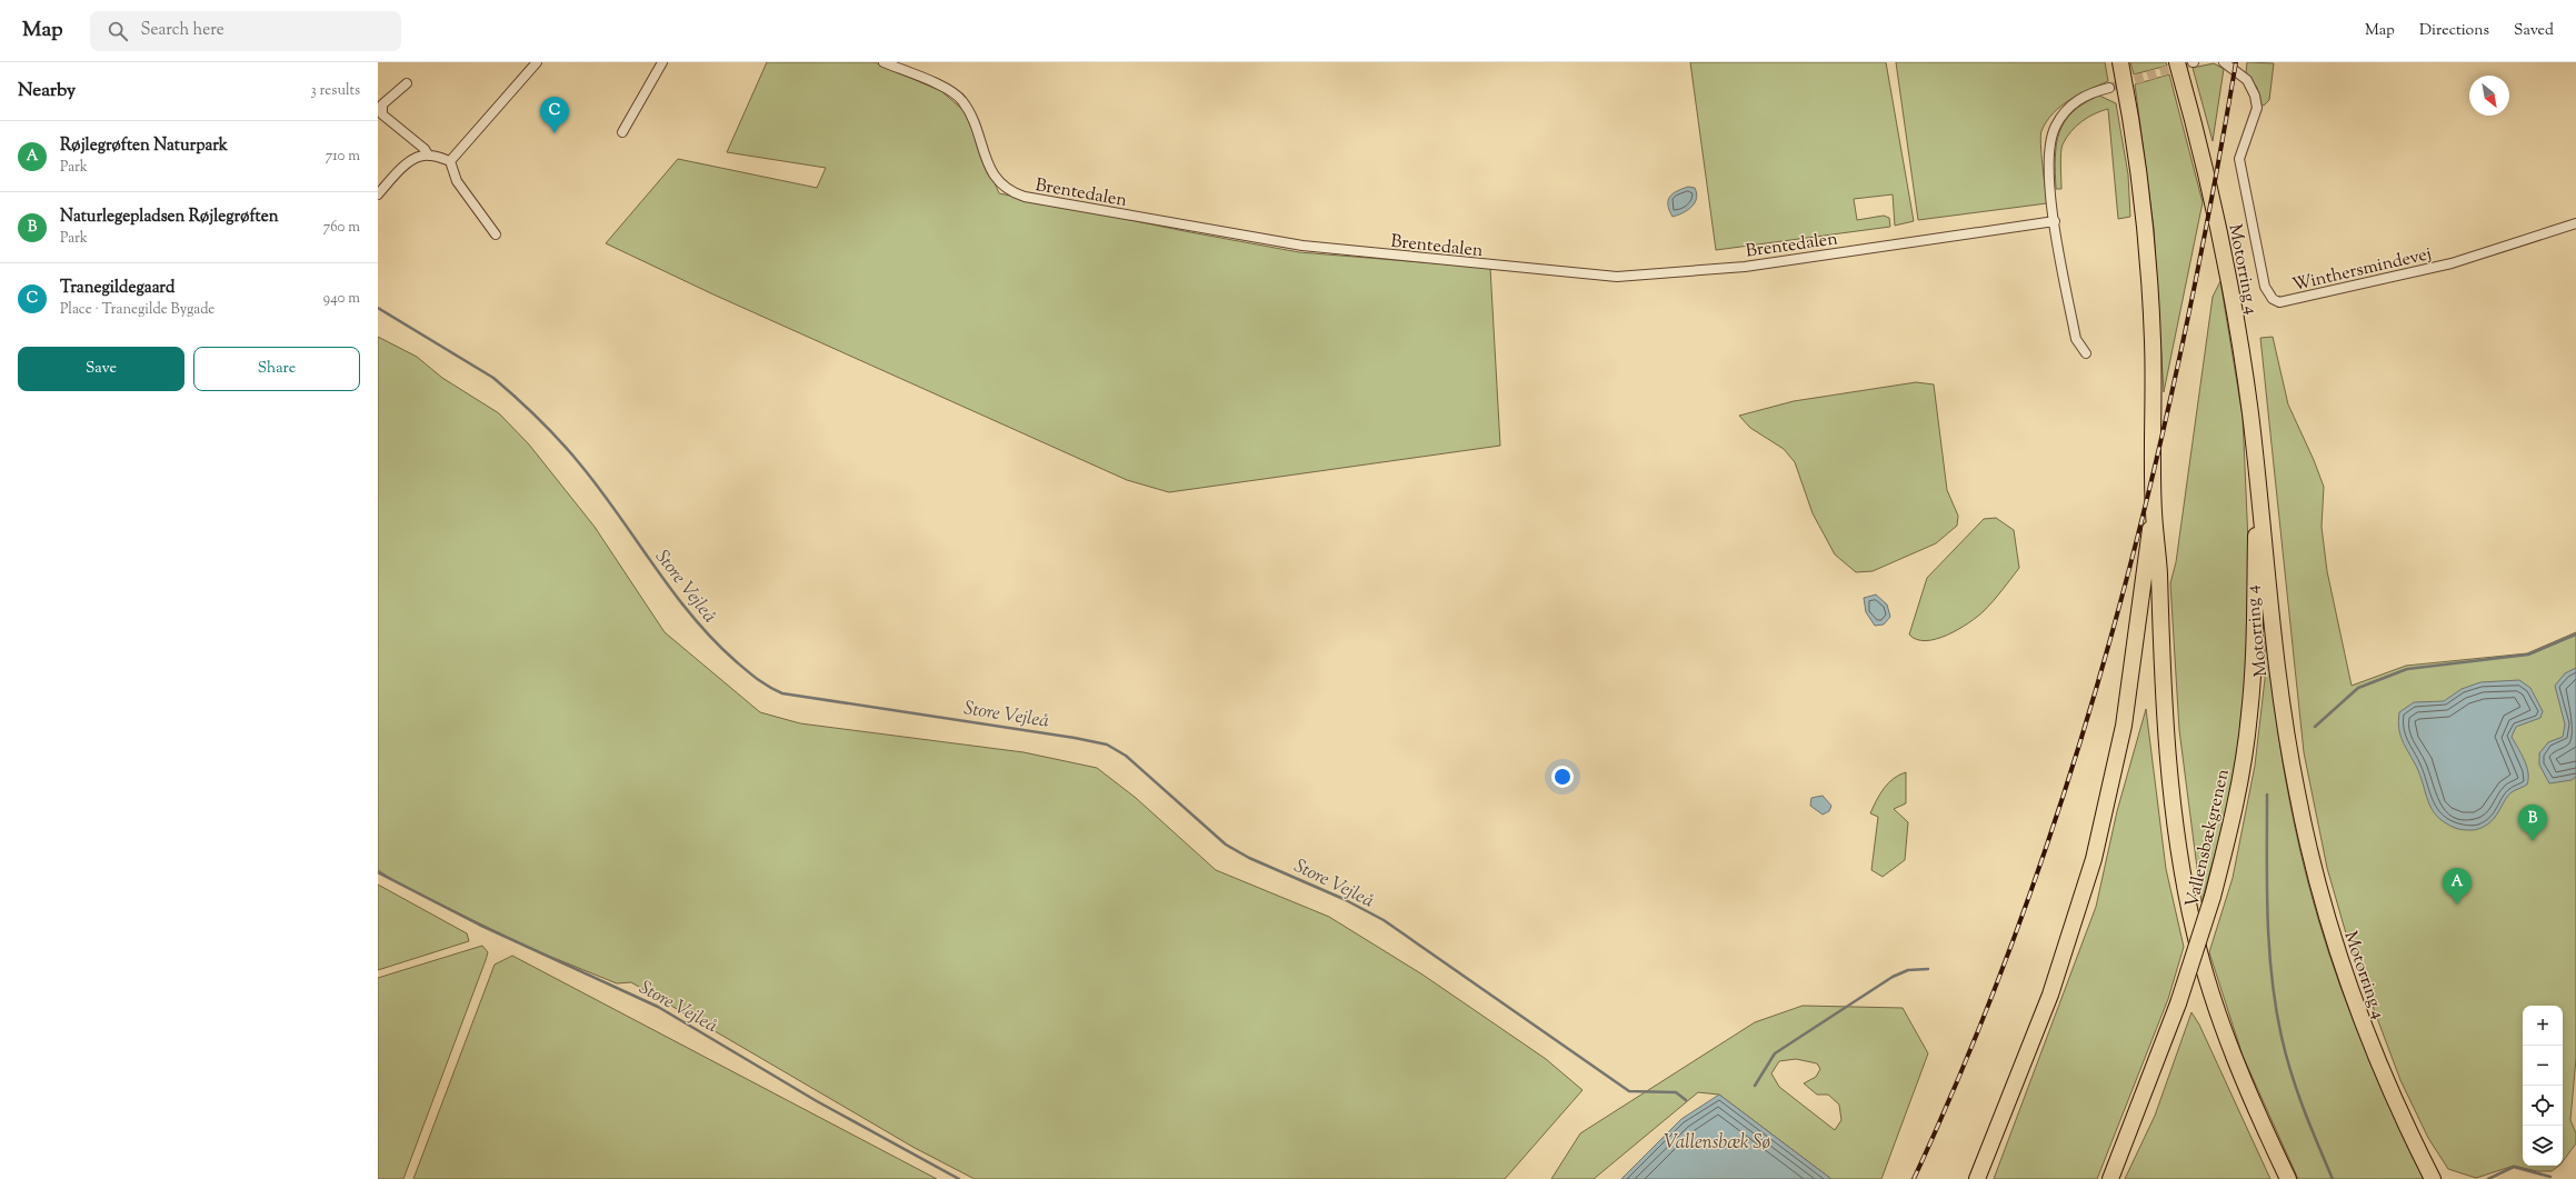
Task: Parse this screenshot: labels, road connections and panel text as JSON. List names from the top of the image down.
{
  "streets": {
    "highway": ["Motorring 4", "Vallensbækgrenen"],
    "street": ["Brentedalen", "Winthersmindevej"]
  },
  "crossings": [
    ["Motorring 4", "Vallensbækgrenen"]
  ],
  "water": ["Store Vejleå", "Vallensbæk Sø"],
  "north": "bottom right",
  "page": {
    "header": "Map",
    "search": "Search here",
    "nav": ["Map", "Directions", "Saved"],
    "heading": ["Nearby", "3 results"],
    "pins": ["C", "B", "A"],
    "list": [
      {
        "mark": "A",
        "name": "Røjlegrøften Naturpark",
        "note": "Park",
        "value": "710 m"
      },
      {
        "mark": "B",
        "name": "Naturlegepladsen Røjlegrøften",
        "note": "Park",
        "value": "760 m"
      },
      {
        "mark": "C",
        "name": "Tranegildegaard",
        "note": "Place · Tranegilde Bygade",
        "value": "940 m"
      }
    ],
    "buttons": ["Save", "Share"],
    "map_buttons": ["+", "−"]
  }
}
